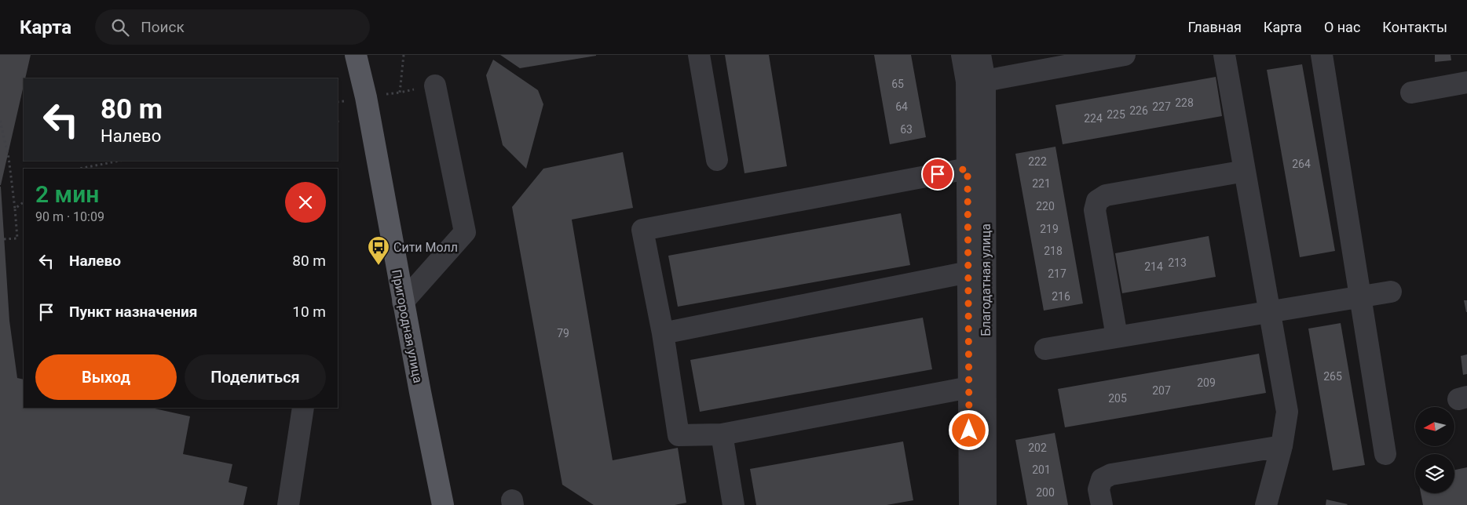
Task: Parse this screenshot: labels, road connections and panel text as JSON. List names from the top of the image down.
{
  "streets": {
    "main road": ["Пригородная улица"],
    "street": ["Благодатная улица"]
  },
  "places": {
    "bus stop": ["Сити Молл"]
  },
  "house_numbers": [
    "65",
    "228",
    "64",
    "227",
    "226",
    "225",
    "224",
    "63",
    "222",
    "264",
    "221",
    "220",
    "219",
    "218",
    "213",
    "214",
    "217",
    "216",
    "79",
    "265",
    "209",
    "207",
    "205",
    "202",
    "201",
    "200"
  ],
  "north": "left",
  "page": {
    "header": "Карта",
    "search": "Поиск",
    "nav": [
      "Главная",
      "Карта",
      "О нас",
      "Контакты"
    ],
    "turn": ["80 m", "Налево"],
    "heading": ["2 мин", "90 m · 10:09"],
    "list": [
      {
        "name": "Налево",
        "value": "80 m"
      },
      {
        "name": "Пункт назначения",
        "value": "10 m"
      }
    ],
    "buttons": ["Выход", "Поделиться"]
  }
}
